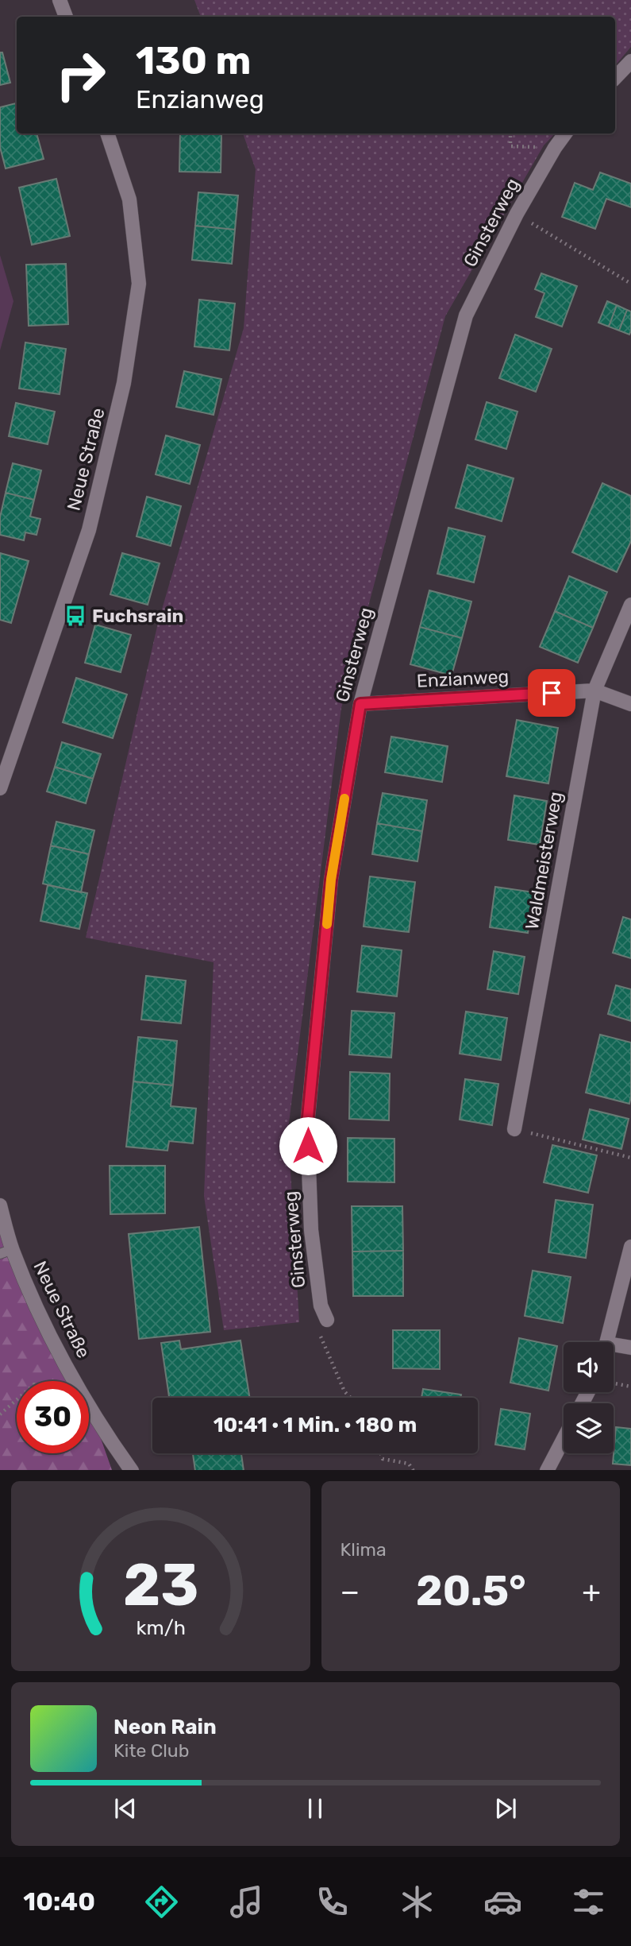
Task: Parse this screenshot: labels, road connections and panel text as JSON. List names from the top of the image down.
{
  "streets": {
    "street": [
      "Ginsterweg",
      "Neue Straße",
      "Enzianweg",
      "Waldmeisterweg"
    ]
  },
  "crossings": [
    ["Ginsterweg", "Enzianweg"],
    ["Enzianweg", "Waldmeisterweg"]
  ],
  "places": {
    "bus stop": ["Fuchsrain"]
  },
  "page": {
    "turn": ["130 m", "Enzianweg"],
    "limit": "30",
    "trip": "10:41 · 1 Min. · 180 m",
    "tile": "Klima",
    "heat": ["−", "20.5°", "+"],
    "song": ["Neon Rain", "Kite Club"],
    "tabs": "10:40",
    "gauge": ["23", "km/h"]
  }
}
